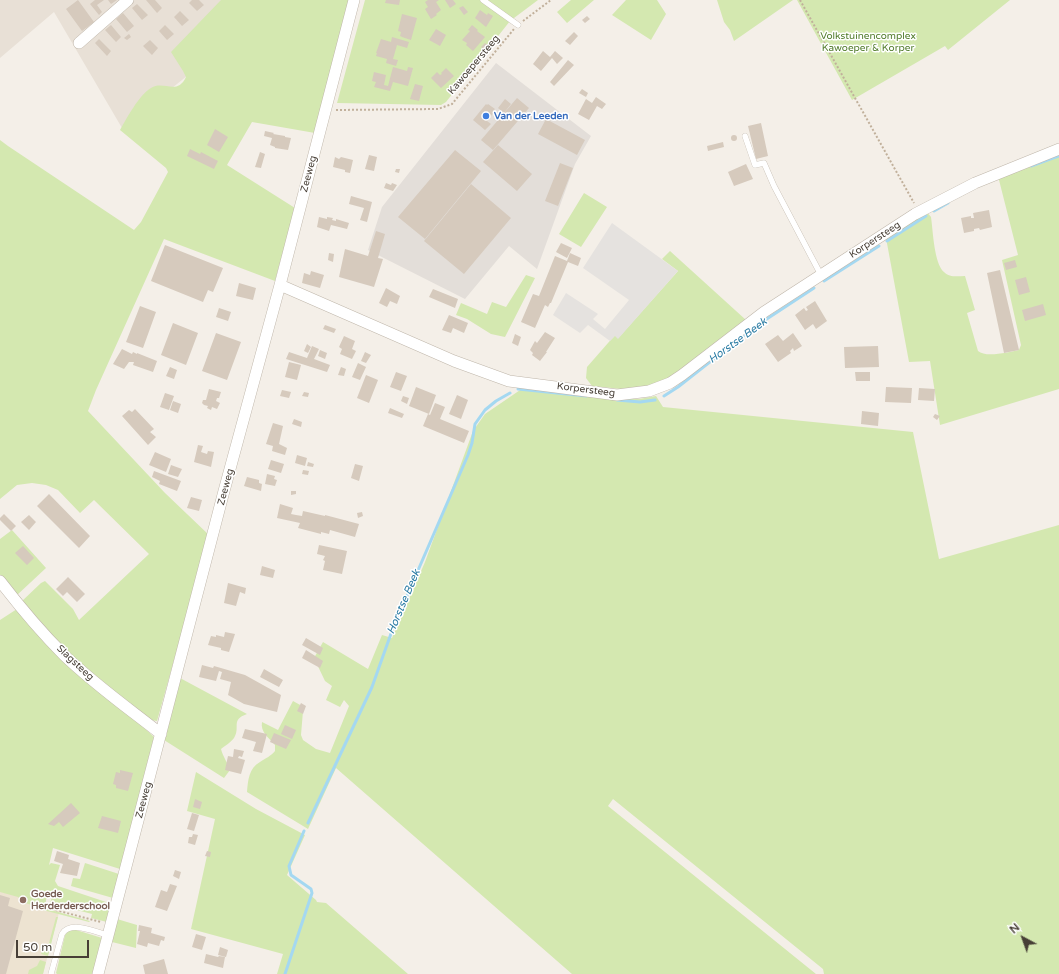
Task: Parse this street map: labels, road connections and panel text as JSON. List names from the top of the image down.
{
  "streets": {
    "street": ["Zeeweg", "Korpersteeg", "Slagsteeg"],
    "path": ["Kawoepersteeg"]
  },
  "crossings": [
    ["Kawoepersteeg", "Zeeweg"],
    ["Zeeweg", "Korpersteeg"],
    ["Zeeweg", "Slagsteeg"]
  ],
  "water": ["Horstse Beek"],
  "parks": ["Volkstuinencomplex Kawoeper & Korper"],
  "places": ["Van der Leeden", "Goede Herderderschool"],
  "scale_bar": "50 m",
  "north": "top left"
}
